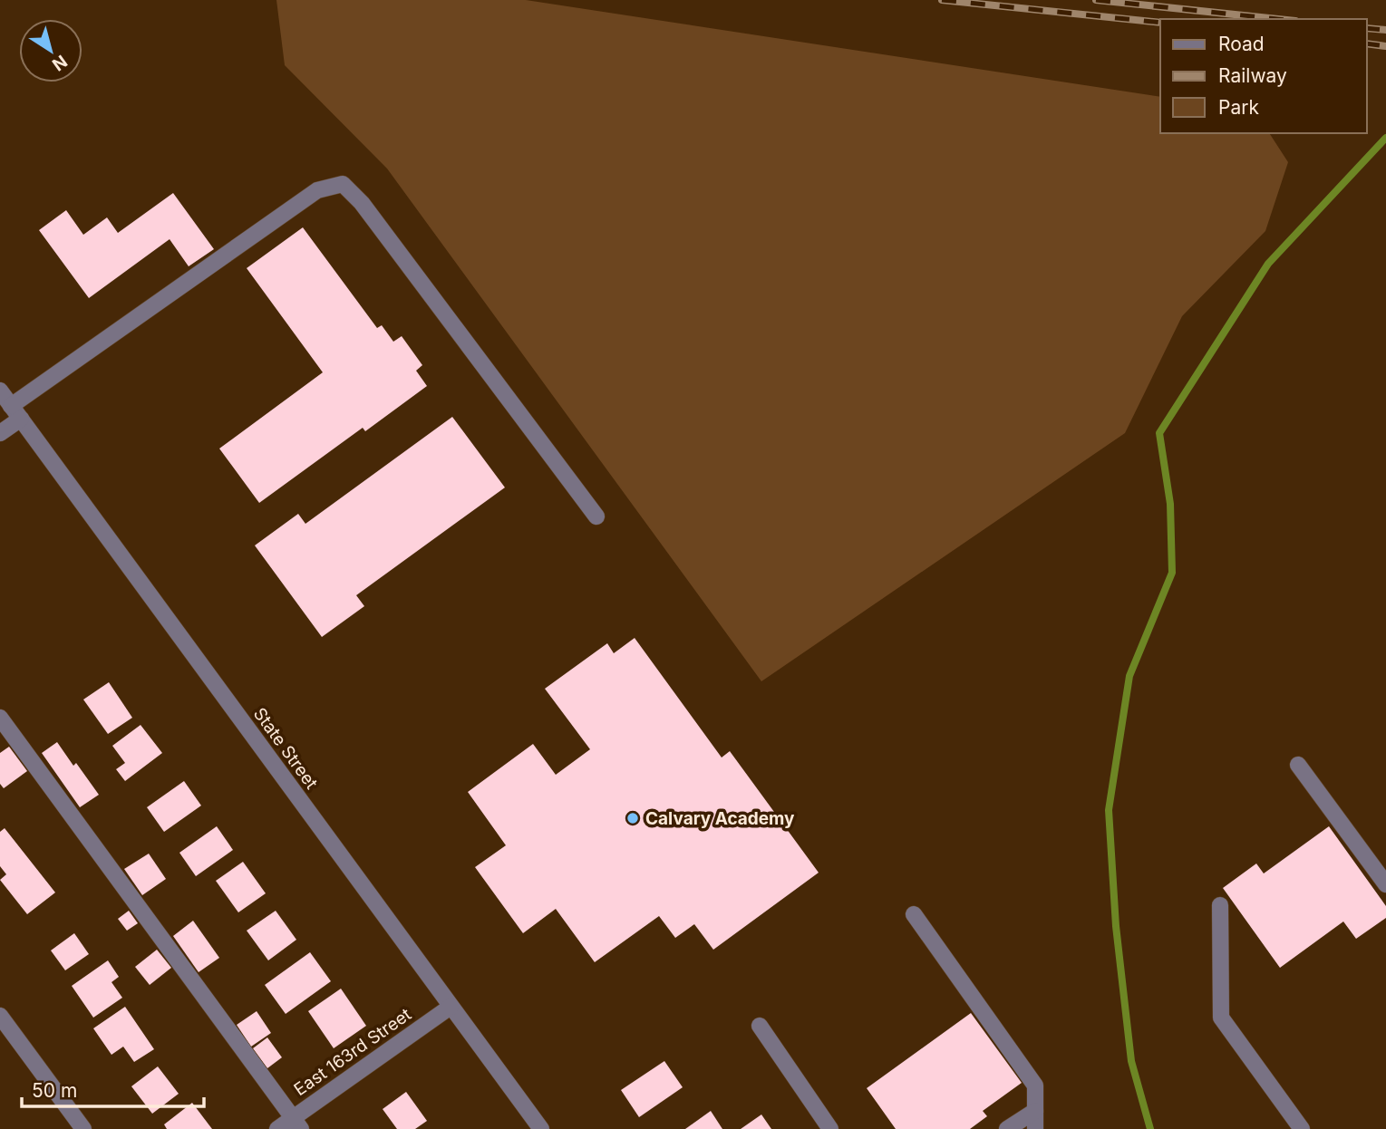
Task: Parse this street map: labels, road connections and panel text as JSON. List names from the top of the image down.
{
  "streets": {
    "street": ["State Street", "East 163rd Street"]
  },
  "crossings": [
    ["State Street", "East 163rd Street"]
  ],
  "places": ["Calvary Academy"],
  "legend": ["Road", "Railway", "Park"],
  "scale_bar": "50 m",
  "north": "bottom right"
}
